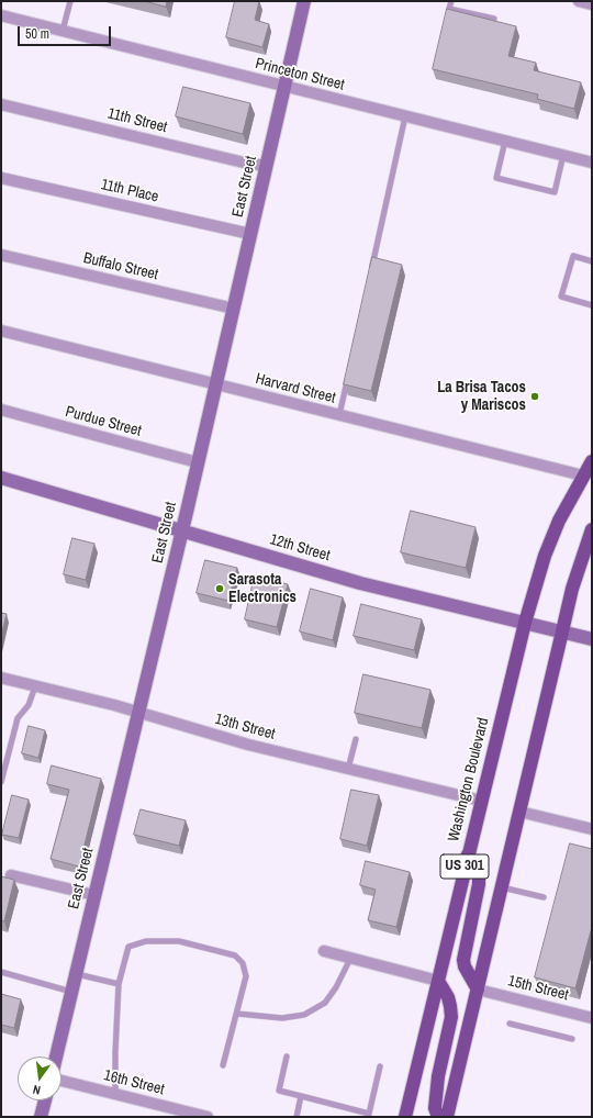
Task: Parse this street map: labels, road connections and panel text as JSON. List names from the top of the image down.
{
  "streets": {
    "main road": ["Washington Boulevard", "US 301"],
    "street": [
      "Princeton Street",
      "11th Street",
      "East Street",
      "11th Place",
      "Buffalo Street",
      "Harvard Street",
      "Purdue Street",
      "12th Street",
      "13th Street",
      "15th Street",
      "16th Street"
    ]
  },
  "crossings": [
    ["Princeton Street", "East Street"],
    ["11th Street", "East Street"],
    ["East Street", "11th Place"],
    ["East Street", "Buffalo Street"],
    ["East Street", "Harvard Street"],
    ["East Street", "Purdue Street"],
    ["East Street", "12th Street"],
    ["East Street", "13th Street"],
    ["Harvard Street", "Washington Boulevard"],
    ["12th Street", "Washington Boulevard"],
    ["12th Street", "US 301"],
    ["13th Street", "Washington Boulevard"],
    ["US 301", "15th Street"]
  ],
  "places": ["La Brisa Tacos y Mariscos", "Sarasota Electronics"],
  "scale_bar": "50 m",
  "north": "bottom"
}
